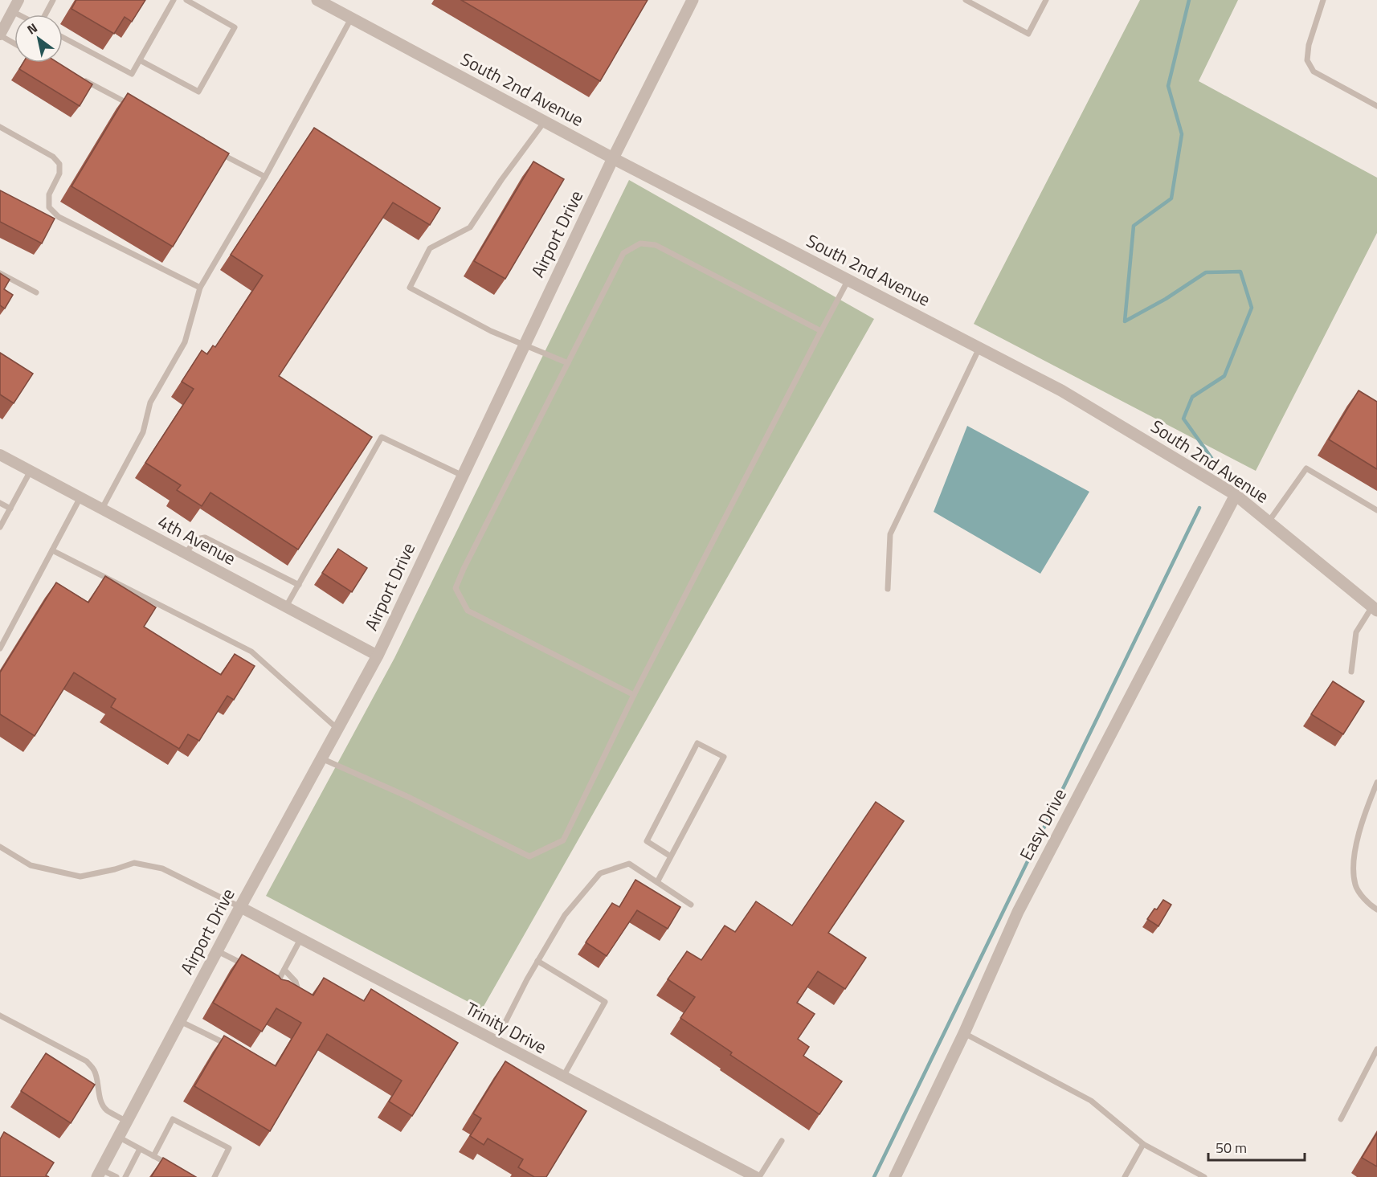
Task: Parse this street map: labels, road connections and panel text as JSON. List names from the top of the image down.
{
  "streets": {
    "street": [
      "South 2nd Avenue",
      "Airport Drive",
      "4th Avenue",
      "Easy Drive",
      "Trinity Drive"
    ]
  },
  "crossings": [
    ["South 2nd Avenue", "Airport Drive"],
    ["South 2nd Avenue", "Easy Drive"],
    ["Airport Drive", "4th Avenue"],
    ["Airport Drive", "Trinity Drive"]
  ],
  "scale_bar": "50 m",
  "north": "top left"
}
